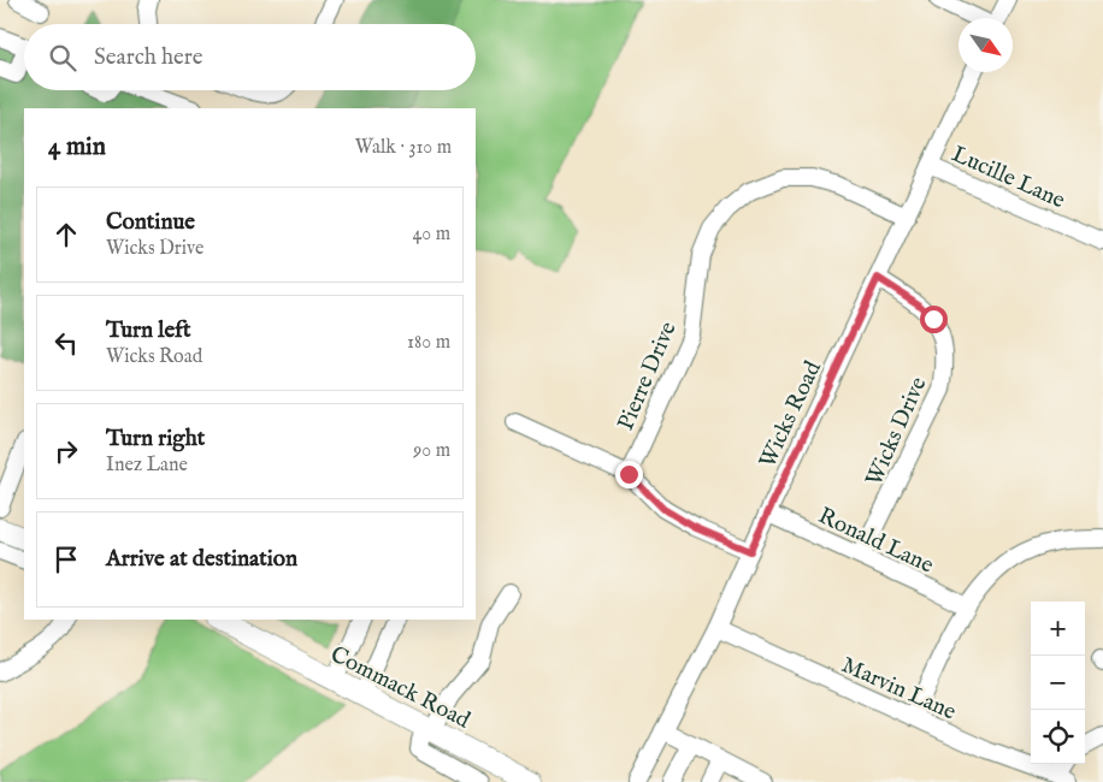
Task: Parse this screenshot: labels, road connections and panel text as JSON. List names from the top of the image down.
{
  "streets": {
    "main road": ["Commack Road"],
    "street": [
      "Lucille Lane",
      "Pierre Drive",
      "Wicks Road",
      "Wicks Drive",
      "Ronald Lane",
      "Marvin Lane"
    ]
  },
  "crossings": [
    ["Lucille Lane", "Wicks Road"],
    ["Pierre Drive", "Wicks Road"],
    ["Wicks Road", "Wicks Drive"],
    ["Wicks Road", "Ronald Lane"],
    ["Wicks Road", "Marvin Lane"],
    ["Wicks Drive", "Ronald Lane"]
  ],
  "north": "bottom right",
  "page": {
    "search": "Search here",
    "heading": ["4 min", "Walk · 310 m"],
    "list": [
      ["Continue", "Wicks Drive", "40 m"],
      ["Turn left", "Wicks Road", "180 m"],
      ["Turn right", "Inez Lane", "90 m"],
      "Arrive at destination"
    ],
    "map_buttons": ["+", "−"]
  }
}
